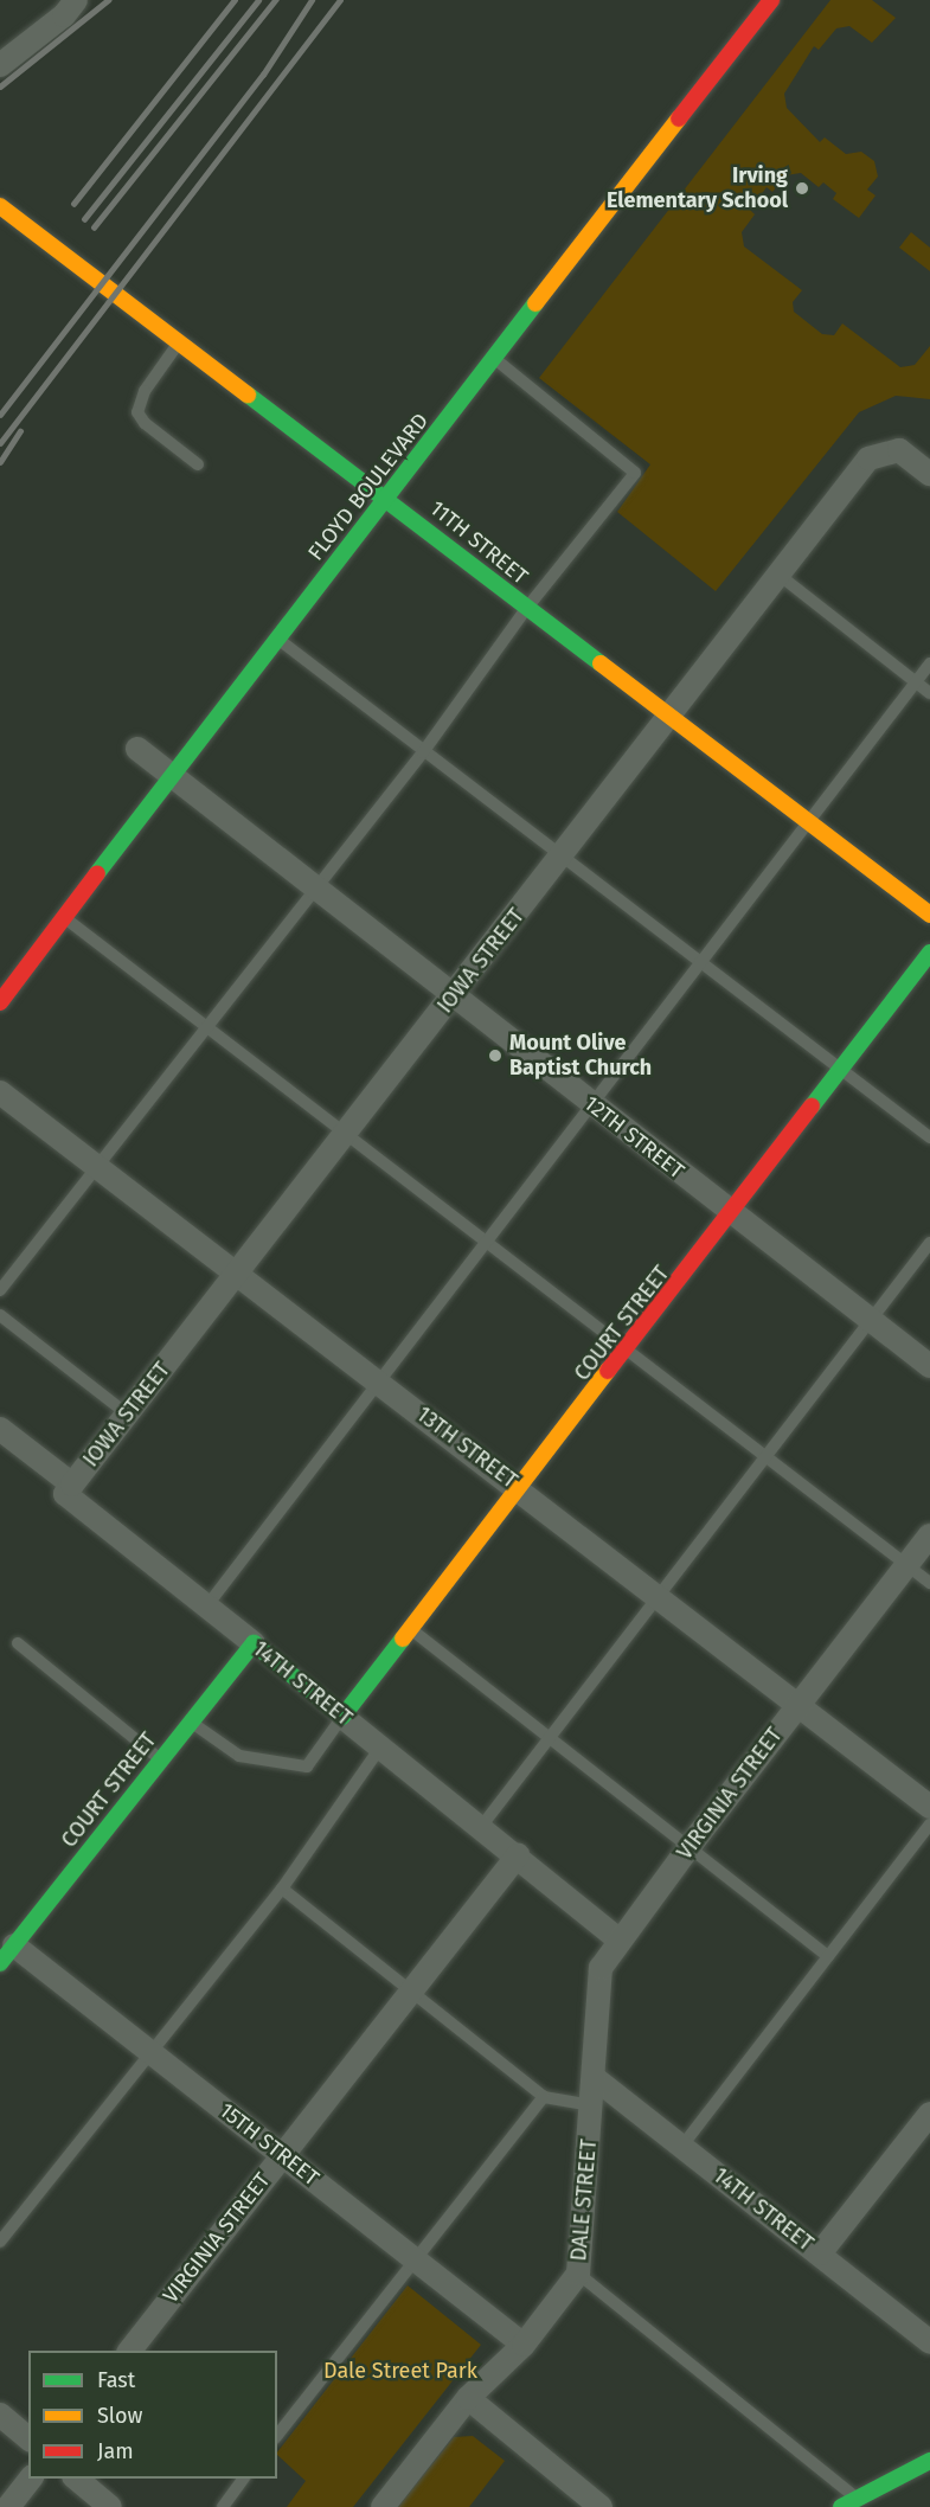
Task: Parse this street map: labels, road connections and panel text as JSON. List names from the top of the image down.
{
  "streets": {
    "main road": [
      "FLOYD BOULEVARD",
      "11TH STREET",
      "COURT STREET",
      "14TH STREET"
    ],
    "street": [
      "IOWA STREET",
      "12TH STREET",
      "13TH STREET",
      "VIRGINIA STREET",
      "15TH STREET",
      "DALE STREET"
    ]
  },
  "crossings": [
    ["FLOYD BOULEVARD", "11TH STREET"],
    ["FLOYD BOULEVARD", "12TH STREET"],
    ["11TH STREET", "IOWA STREET"],
    ["IOWA STREET", "12TH STREET"],
    ["IOWA STREET", "13TH STREET"],
    ["IOWA STREET", "14TH STREET"],
    ["12TH STREET", "COURT STREET"],
    ["COURT STREET", "13TH STREET"],
    ["COURT STREET", "14TH STREET"],
    ["COURT STREET", "15TH STREET"],
    ["13TH STREET", "VIRGINIA STREET"],
    ["14TH STREET", "VIRGINIA STREET"],
    ["14TH STREET", "DALE STREET"],
    ["VIRGINIA STREET", "15TH STREET"],
    ["VIRGINIA STREET", "DALE STREET"],
    ["15TH STREET", "DALE STREET"]
  ],
  "parks": ["Dale Street Park"],
  "places": ["Irving Elementary School", "Mount Olive Baptist Church"],
  "legend": ["Fast", "Slow", "Jam"]
}
